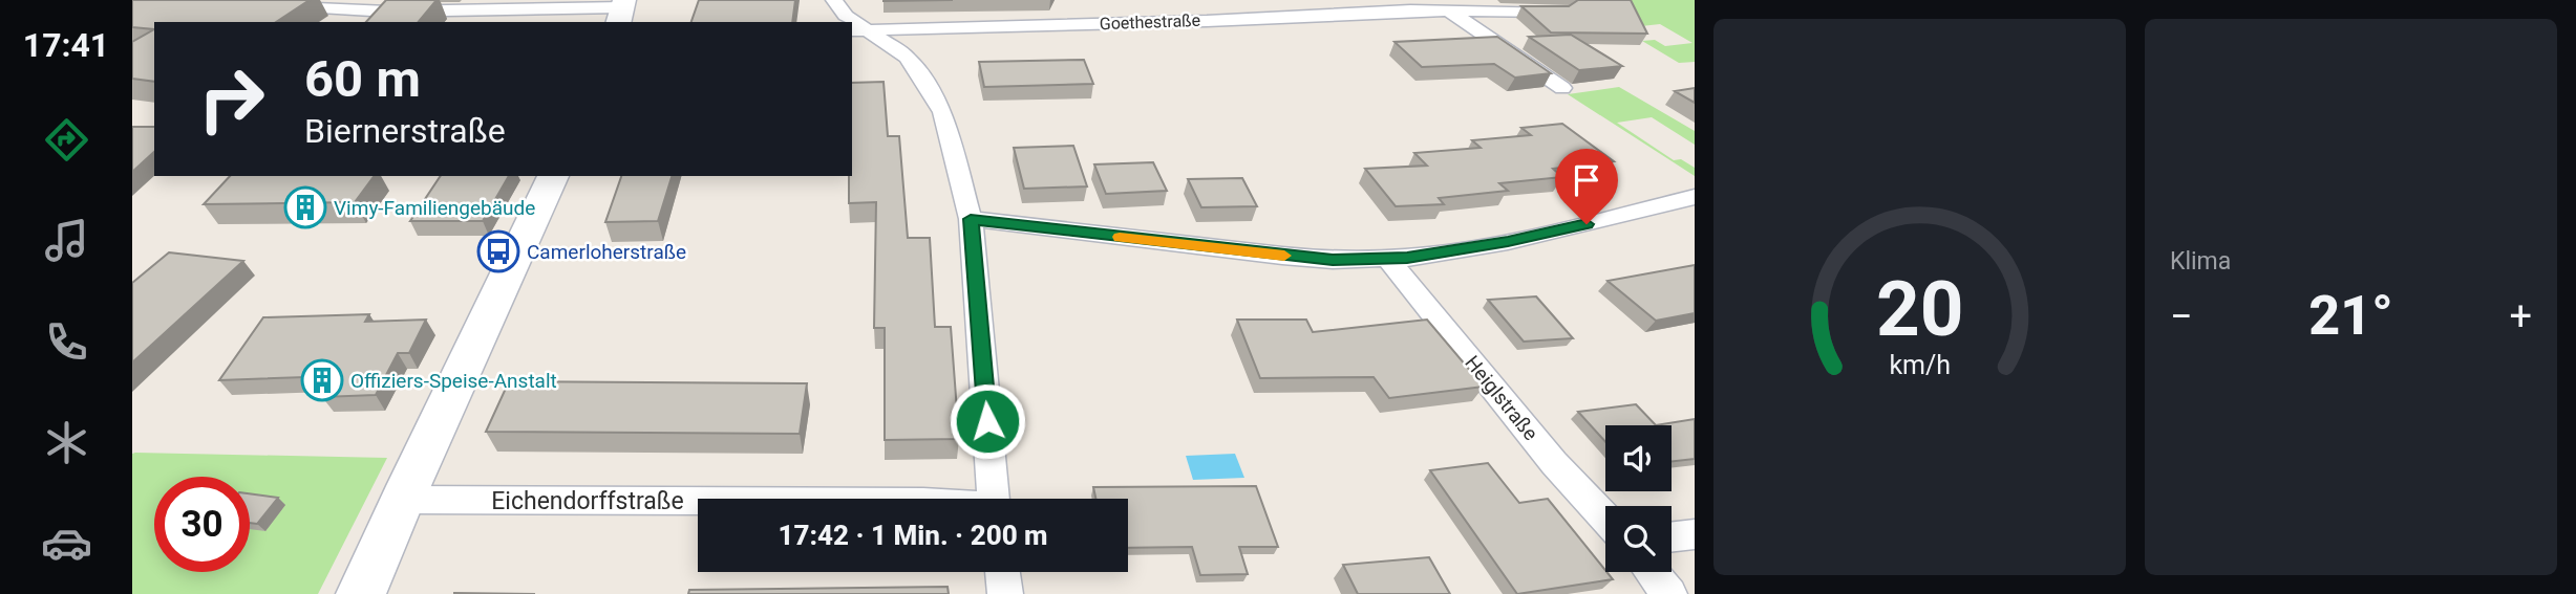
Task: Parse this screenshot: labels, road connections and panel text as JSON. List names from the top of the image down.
{
  "streets": {
    "street": ["Goethestraße", "Heiglstraße", "Eichendorffstraße"]
  },
  "places": {
    "building": ["Vimy-Familiengebäude", "Offiziers-Speise-Anstalt"],
    "bus stop": ["Camerloherstraße"]
  },
  "page": {
    "tabs": "17:41",
    "tile": "Klima",
    "turn": ["60 m", "Biernerstraße"],
    "heat": ["−", "21°", "+"],
    "limit": "30",
    "trip": "17:42 · 1 Min. · 200 m",
    "gauge": ["20", "km/h"]
  }
}
